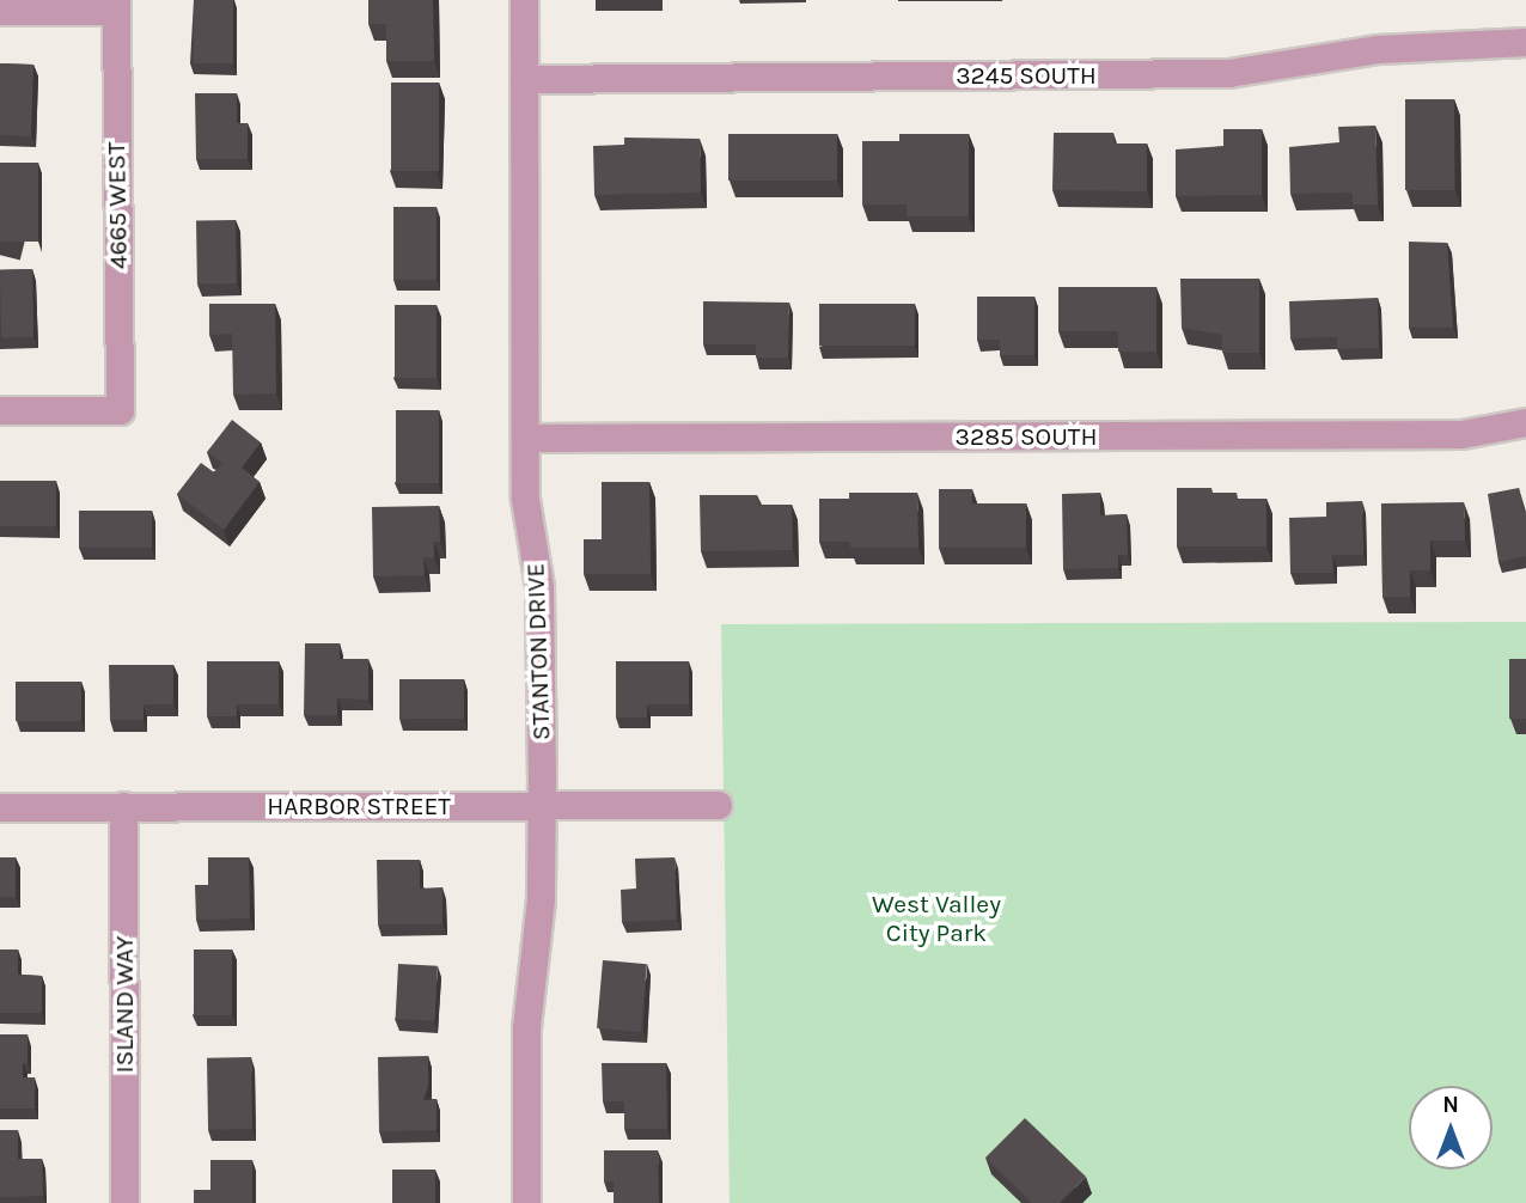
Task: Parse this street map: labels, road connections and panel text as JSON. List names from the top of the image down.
{
  "streets": {
    "street": [
      "3245 SOUTH",
      "4665 WEST",
      "3285 SOUTH",
      "STANTON DRIVE",
      "HARBOR STREET",
      "ISLAND WAY"
    ]
  },
  "crossings": [
    ["3245 SOUTH", "STANTON DRIVE"],
    ["3285 SOUTH", "STANTON DRIVE"],
    ["STANTON DRIVE", "HARBOR STREET"],
    ["HARBOR STREET", "ISLAND WAY"]
  ],
  "parks": ["West Valley City Park"],
  "north": "top"
}
